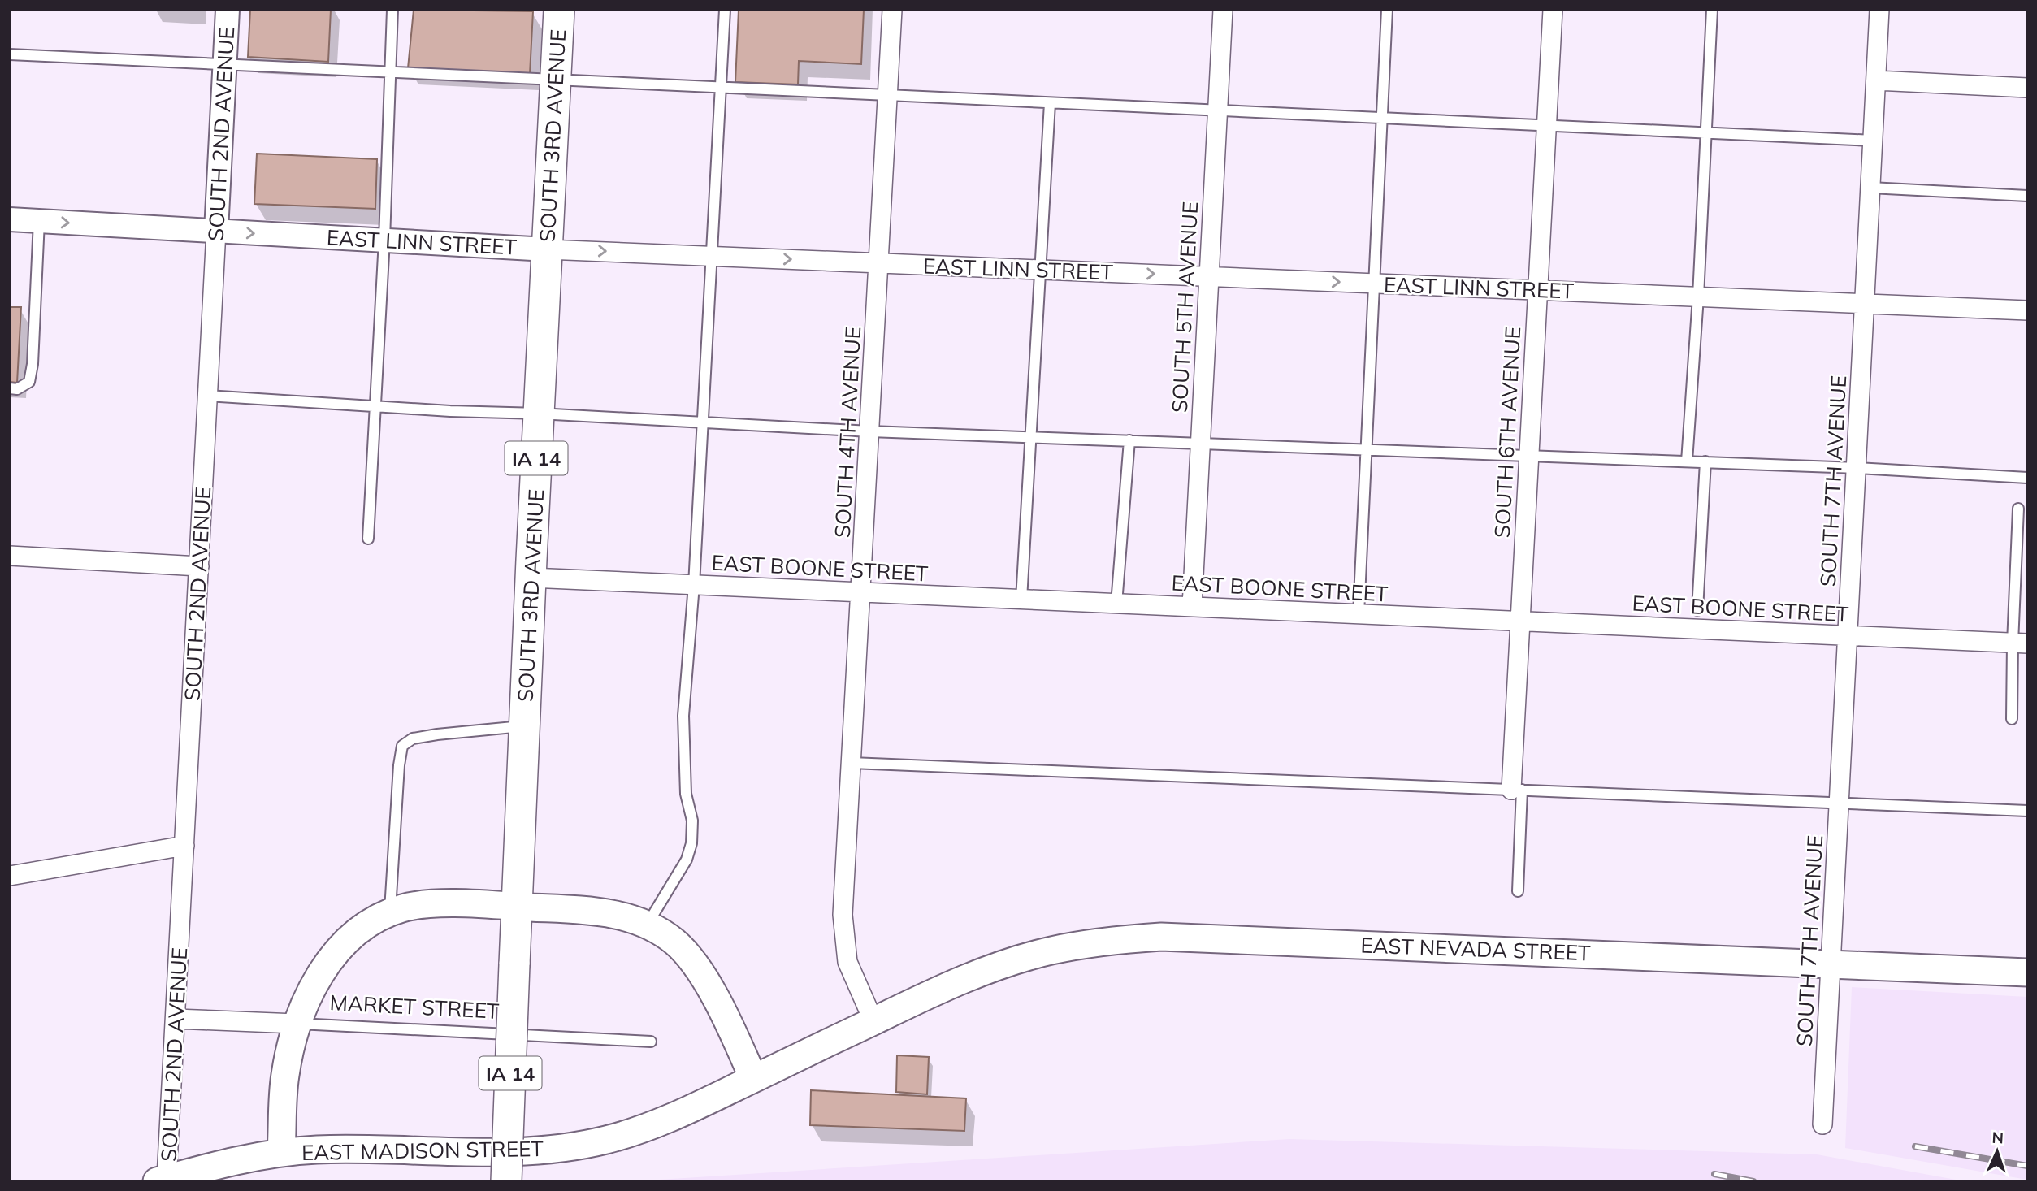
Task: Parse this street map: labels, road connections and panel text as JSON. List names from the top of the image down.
{
  "streets": {
    "main road": [
      "SOUTH 3RD AVENUE",
      "IA 14",
      "EAST NEVADA STREET",
      "EAST MADISON STREET"
    ],
    "street": [
      "SOUTH 2ND AVENUE",
      "EAST LINN STREET",
      "SOUTH 5TH AVENUE",
      "SOUTH 4TH AVENUE",
      "SOUTH 6TH AVENUE",
      "SOUTH 7TH AVENUE",
      "EAST BOONE STREET",
      "MARKET STREET"
    ]
  },
  "crossings": [
    ["SOUTH 2ND AVENUE", "EAST LINN STREET"],
    ["SOUTH 2ND AVENUE", "MARKET STREET"],
    ["SOUTH 2ND AVENUE", "EAST MADISON STREET"],
    ["SOUTH 3RD AVENUE", "EAST LINN STREET"],
    ["SOUTH 3RD AVENUE", "EAST BOONE STREET"],
    ["EAST LINN STREET", "SOUTH 5TH AVENUE"],
    ["EAST LINN STREET", "SOUTH 4TH AVENUE"],
    ["EAST LINN STREET", "SOUTH 6TH AVENUE"],
    ["EAST LINN STREET", "SOUTH 7TH AVENUE"],
    ["SOUTH 5TH AVENUE", "EAST BOONE STREET"],
    ["SOUTH 4TH AVENUE", "EAST BOONE STREET"],
    ["SOUTH 4TH AVENUE", "EAST MADISON STREET"],
    ["SOUTH 6TH AVENUE", "EAST BOONE STREET"],
    ["SOUTH 7TH AVENUE", "EAST BOONE STREET"],
    ["SOUTH 7TH AVENUE", "EAST NEVADA STREET"],
    ["EAST NEVADA STREET", "EAST MADISON STREET"]
  ],
  "one_way": ["EAST LINN STREET"],
  "north": "top"
}
